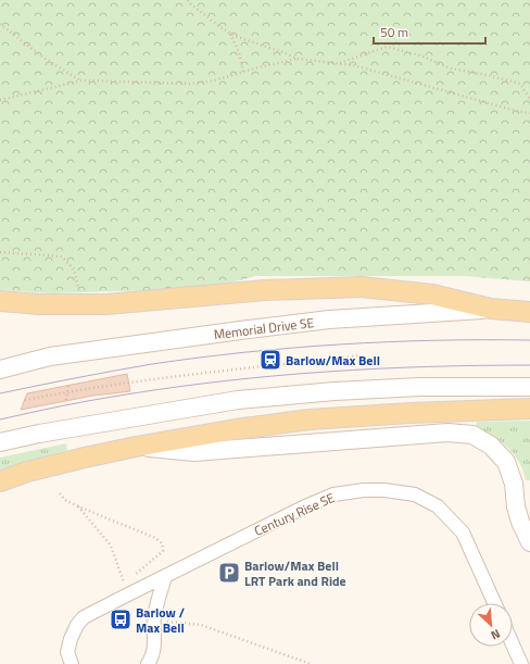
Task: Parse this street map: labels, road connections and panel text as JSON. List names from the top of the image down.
{
  "streets": {
    "main road": ["Memorial Drive SE"],
    "street": ["Century Rise SE"]
  },
  "places": {
    "station": ["Barlow/Max Bell"],
    "parking": ["Barlow/Max Bell LRT Park and Ride"],
    "bus stop": ["Barlow / Max Bell"]
  },
  "scale_bar": "50 m",
  "north": "bottom right"
}
